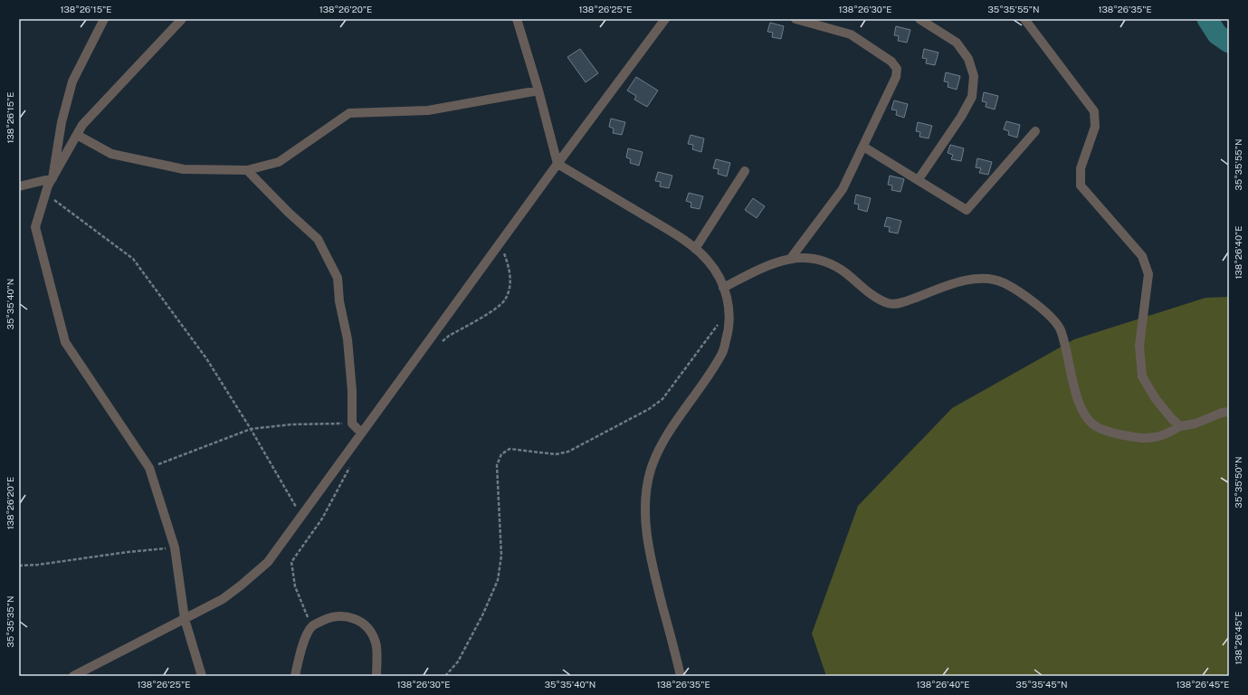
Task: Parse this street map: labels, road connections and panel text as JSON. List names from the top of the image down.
{
  "coordinates": [
    "138°26'15\"E",
    "138°26'20\"E",
    "138°26'25\"E",
    "138°26'30\"E",
    "35°35'55\"N",
    "138°26'35\"E",
    "138°26'40\"E",
    "35°35'40\"N",
    "35°35'50\"N",
    "35°35'35\"N",
    "138°26'45\"E",
    "35°35'45\"N"
  ]
}
